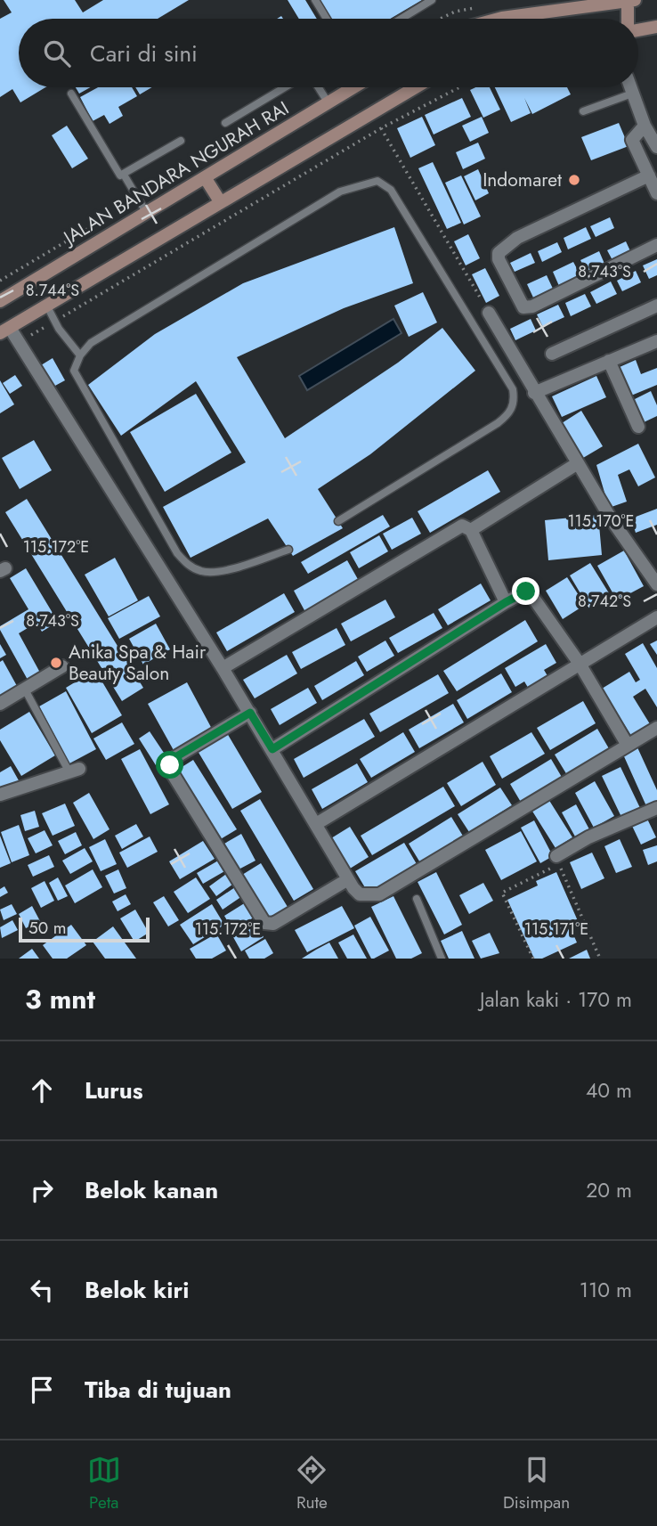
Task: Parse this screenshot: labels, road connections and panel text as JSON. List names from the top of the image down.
{
  "streets": {
    "street": ["JALAN BANDARA NGURAH RAI"]
  },
  "places": ["Indomaret", "Anika Spa & Hair Beauty Salon"],
  "scale_bar": "50 m",
  "page": {
    "search": "Cari di sini",
    "scale": "50 m",
    "heading": ["3 mnt", "Jalan kaki · 170 m"],
    "list": [
      ["Lurus", "40 m"],
      ["Belok kanan", "20 m"],
      ["Belok kiri", "110 m"],
      "Tiba di tujuan"
    ],
    "nav": ["Peta", "Rute", "Disimpan"]
  },
  "coordinates": [
    "8.743°S",
    "8.744°S",
    "115.170°E",
    "115.172°E",
    "8.742°S",
    "115.171°E"
  ]
}
